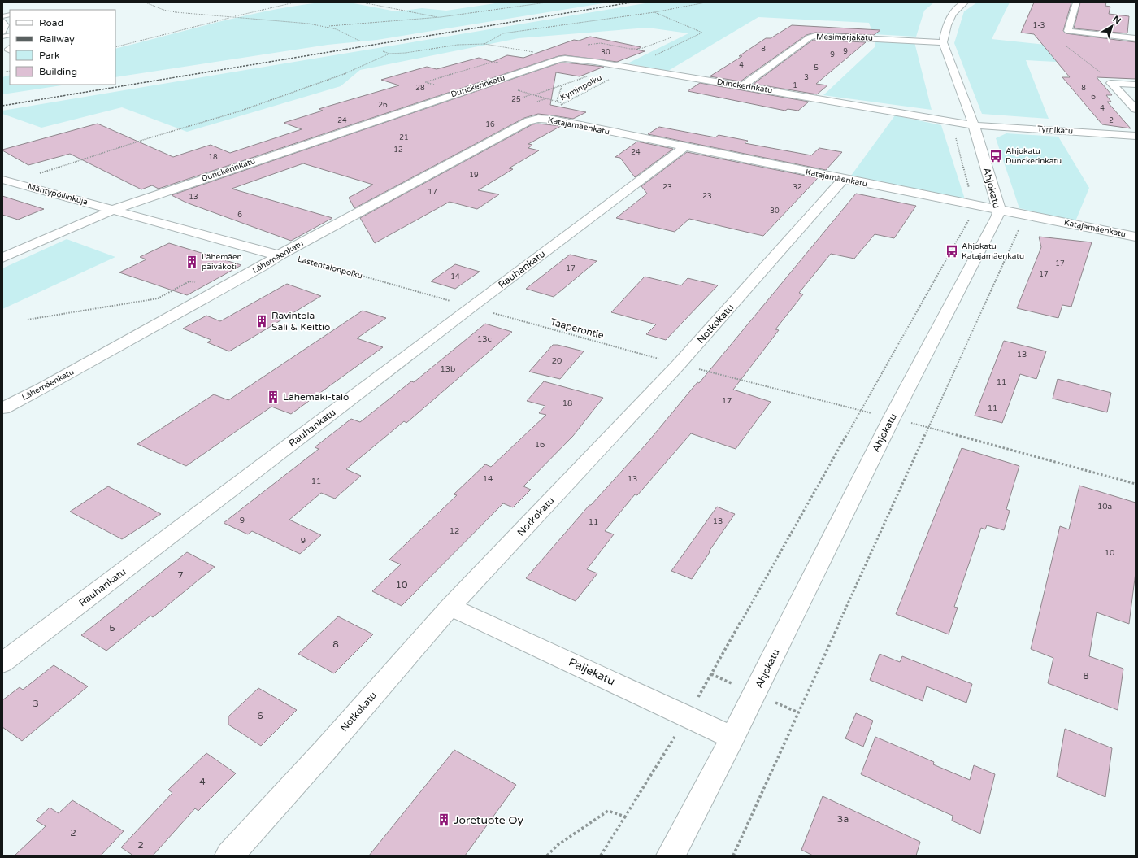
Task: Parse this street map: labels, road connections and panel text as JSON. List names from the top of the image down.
{
  "streets": {
    "street": [
      "Mesimarjakatu",
      "Dunckerinkatu",
      "Katajamäenkatu",
      "Tyrnikatu",
      "Ahjokatu",
      "Mäntypöllinkuja",
      "Lähemäenkatu",
      "Rauhankatu",
      "Notkokatu",
      "Paljekatu"
    ],
    "path": ["Kyminpolku", "Lastentalonpolku", "Taaperontie"]
  },
  "crossings": [
    ["Mesimarjakatu", "Dunckerinkatu"],
    ["Mesimarjakatu", "Ahjokatu"],
    ["Dunckerinkatu", "Kyminpolku"],
    ["Dunckerinkatu", "Tyrnikatu"],
    ["Dunckerinkatu", "Ahjokatu"],
    ["Dunckerinkatu", "Mäntypöllinkuja"],
    ["Kyminpolku", "Katajamäenkatu"],
    ["Kyminpolku", "Lähemäenkatu"],
    ["Katajamäenkatu", "Ahjokatu"],
    ["Katajamäenkatu", "Lähemäenkatu"],
    ["Katajamäenkatu", "Rauhankatu"],
    ["Katajamäenkatu", "Notkokatu"],
    ["Tyrnikatu", "Ahjokatu"],
    ["Ahjokatu", "Paljekatu"],
    ["Lähemäenkatu", "Lastentalonpolku"],
    ["Lastentalonpolku", "Rauhankatu"],
    ["Lastentalonpolku", "Taaperontie"],
    ["Rauhankatu", "Taaperontie"],
    ["Notkokatu", "Taaperontie"],
    ["Notkokatu", "Paljekatu"]
  ],
  "places": {
    "bus stop": ["Ahjokatu Dunckerinkatu", "Ahjokatu Katajamäenkatu"],
    "building": [
      "Lähemäen päiväkoti",
      "Ravintola Sali & Keittiö",
      "Lähemäki-talo",
      "Joretuote Oy"
    ]
  },
  "house_numbers": [
    "1-3",
    "8",
    "9",
    "30",
    "9",
    "4",
    "5",
    "3",
    "1",
    "28",
    "8",
    "6",
    "25",
    "26",
    "4",
    "24",
    "2",
    "16",
    "21",
    "12",
    "24",
    "18",
    "19",
    "23",
    "32",
    "17",
    "23",
    "13",
    "30",
    "6",
    "17",
    "17",
    "17",
    "14",
    "13c",
    "13",
    "20",
    "13b",
    "11",
    "17",
    "18",
    "11",
    "16",
    "14",
    "13",
    "11",
    "10a",
    "9",
    "13",
    "11",
    "12",
    "9",
    "10",
    "7",
    "10",
    "5",
    "8",
    "8",
    "3",
    "6",
    "4",
    "3a",
    "2",
    "2"
  ],
  "legend": [
    "Road",
    "Railway",
    "Park",
    "Building"
  ],
  "north": "top right"
}
